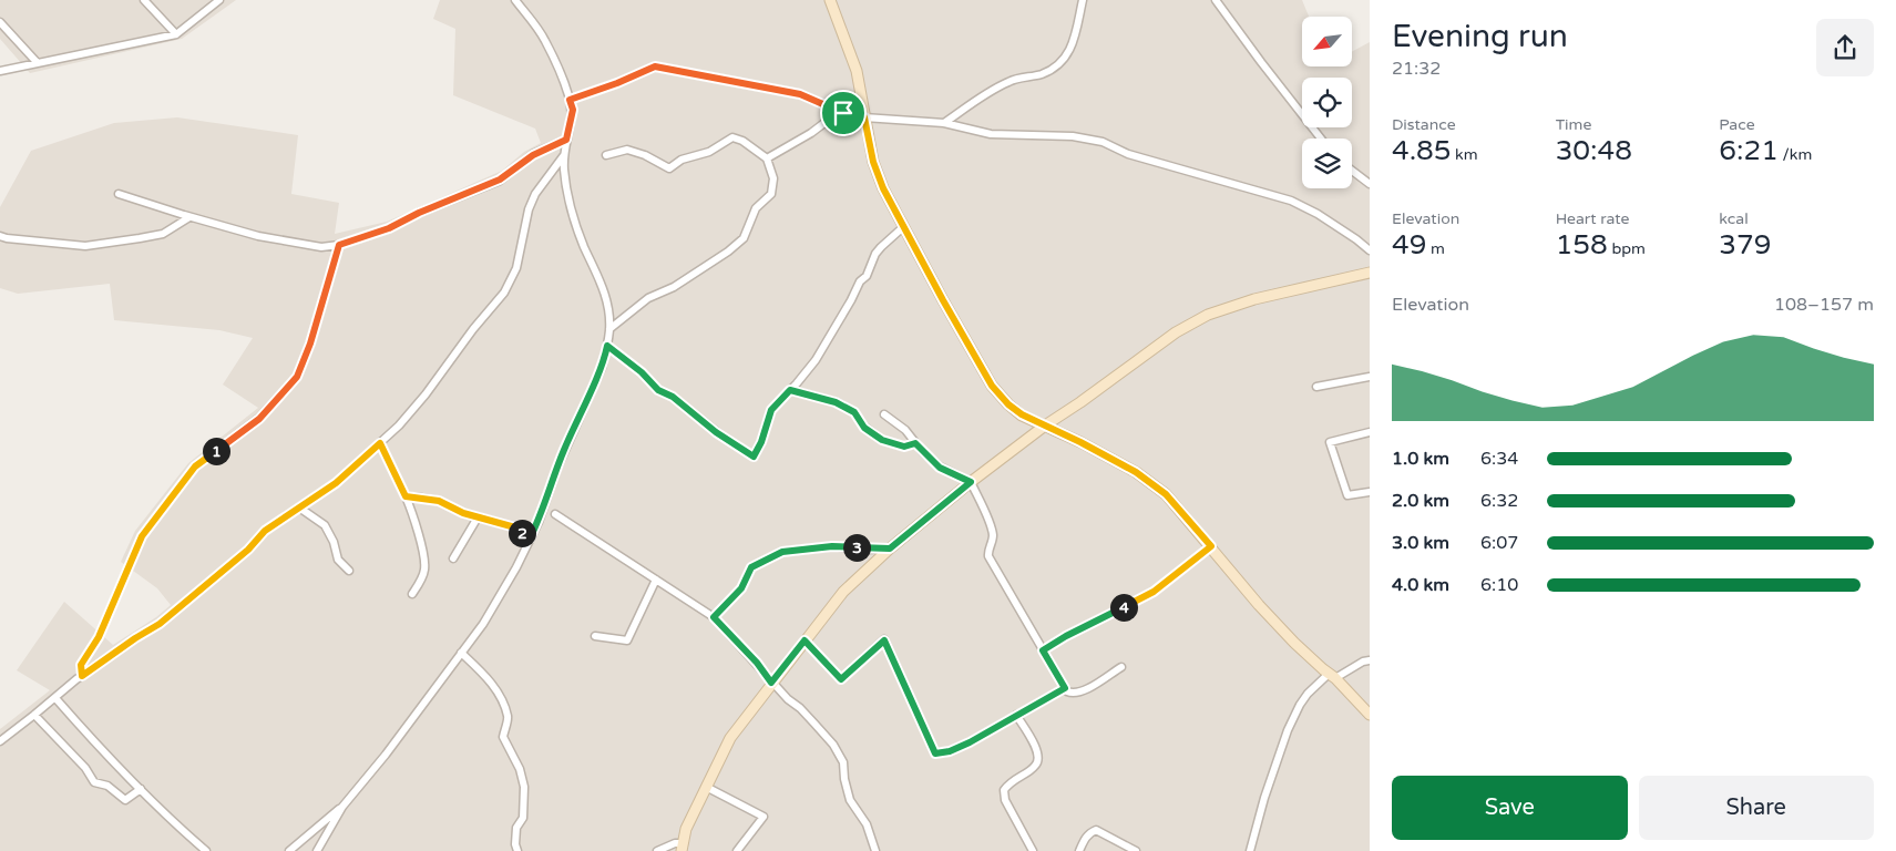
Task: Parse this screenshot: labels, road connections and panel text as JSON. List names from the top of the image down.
{
  "north": "bottom left",
  "page": {
    "heading": ["Evening run", "21:32"],
    "stats": [
      ["Distance", "4.85 km"],
      ["Time", "30:48"],
      ["Pace", "6:21 /km"],
      ["Elevation", "49 m"],
      ["Heart rate", "158 bpm"],
      ["kcal", "379"]
    ],
    "chart": ["Elevation", "108–157 m"],
    "pins": [
      "1",
      "2",
      "3",
      "4"
    ],
    "list": [
      {
        "name": "1.0 km",
        "note": "6:34"
      },
      {
        "name": "2.0 km",
        "note": "6:32"
      },
      {
        "name": "3.0 km",
        "note": "6:07"
      },
      {
        "name": "4.0 km",
        "note": "6:10"
      }
    ],
    "buttons": ["Save", "Share"]
  }
}
